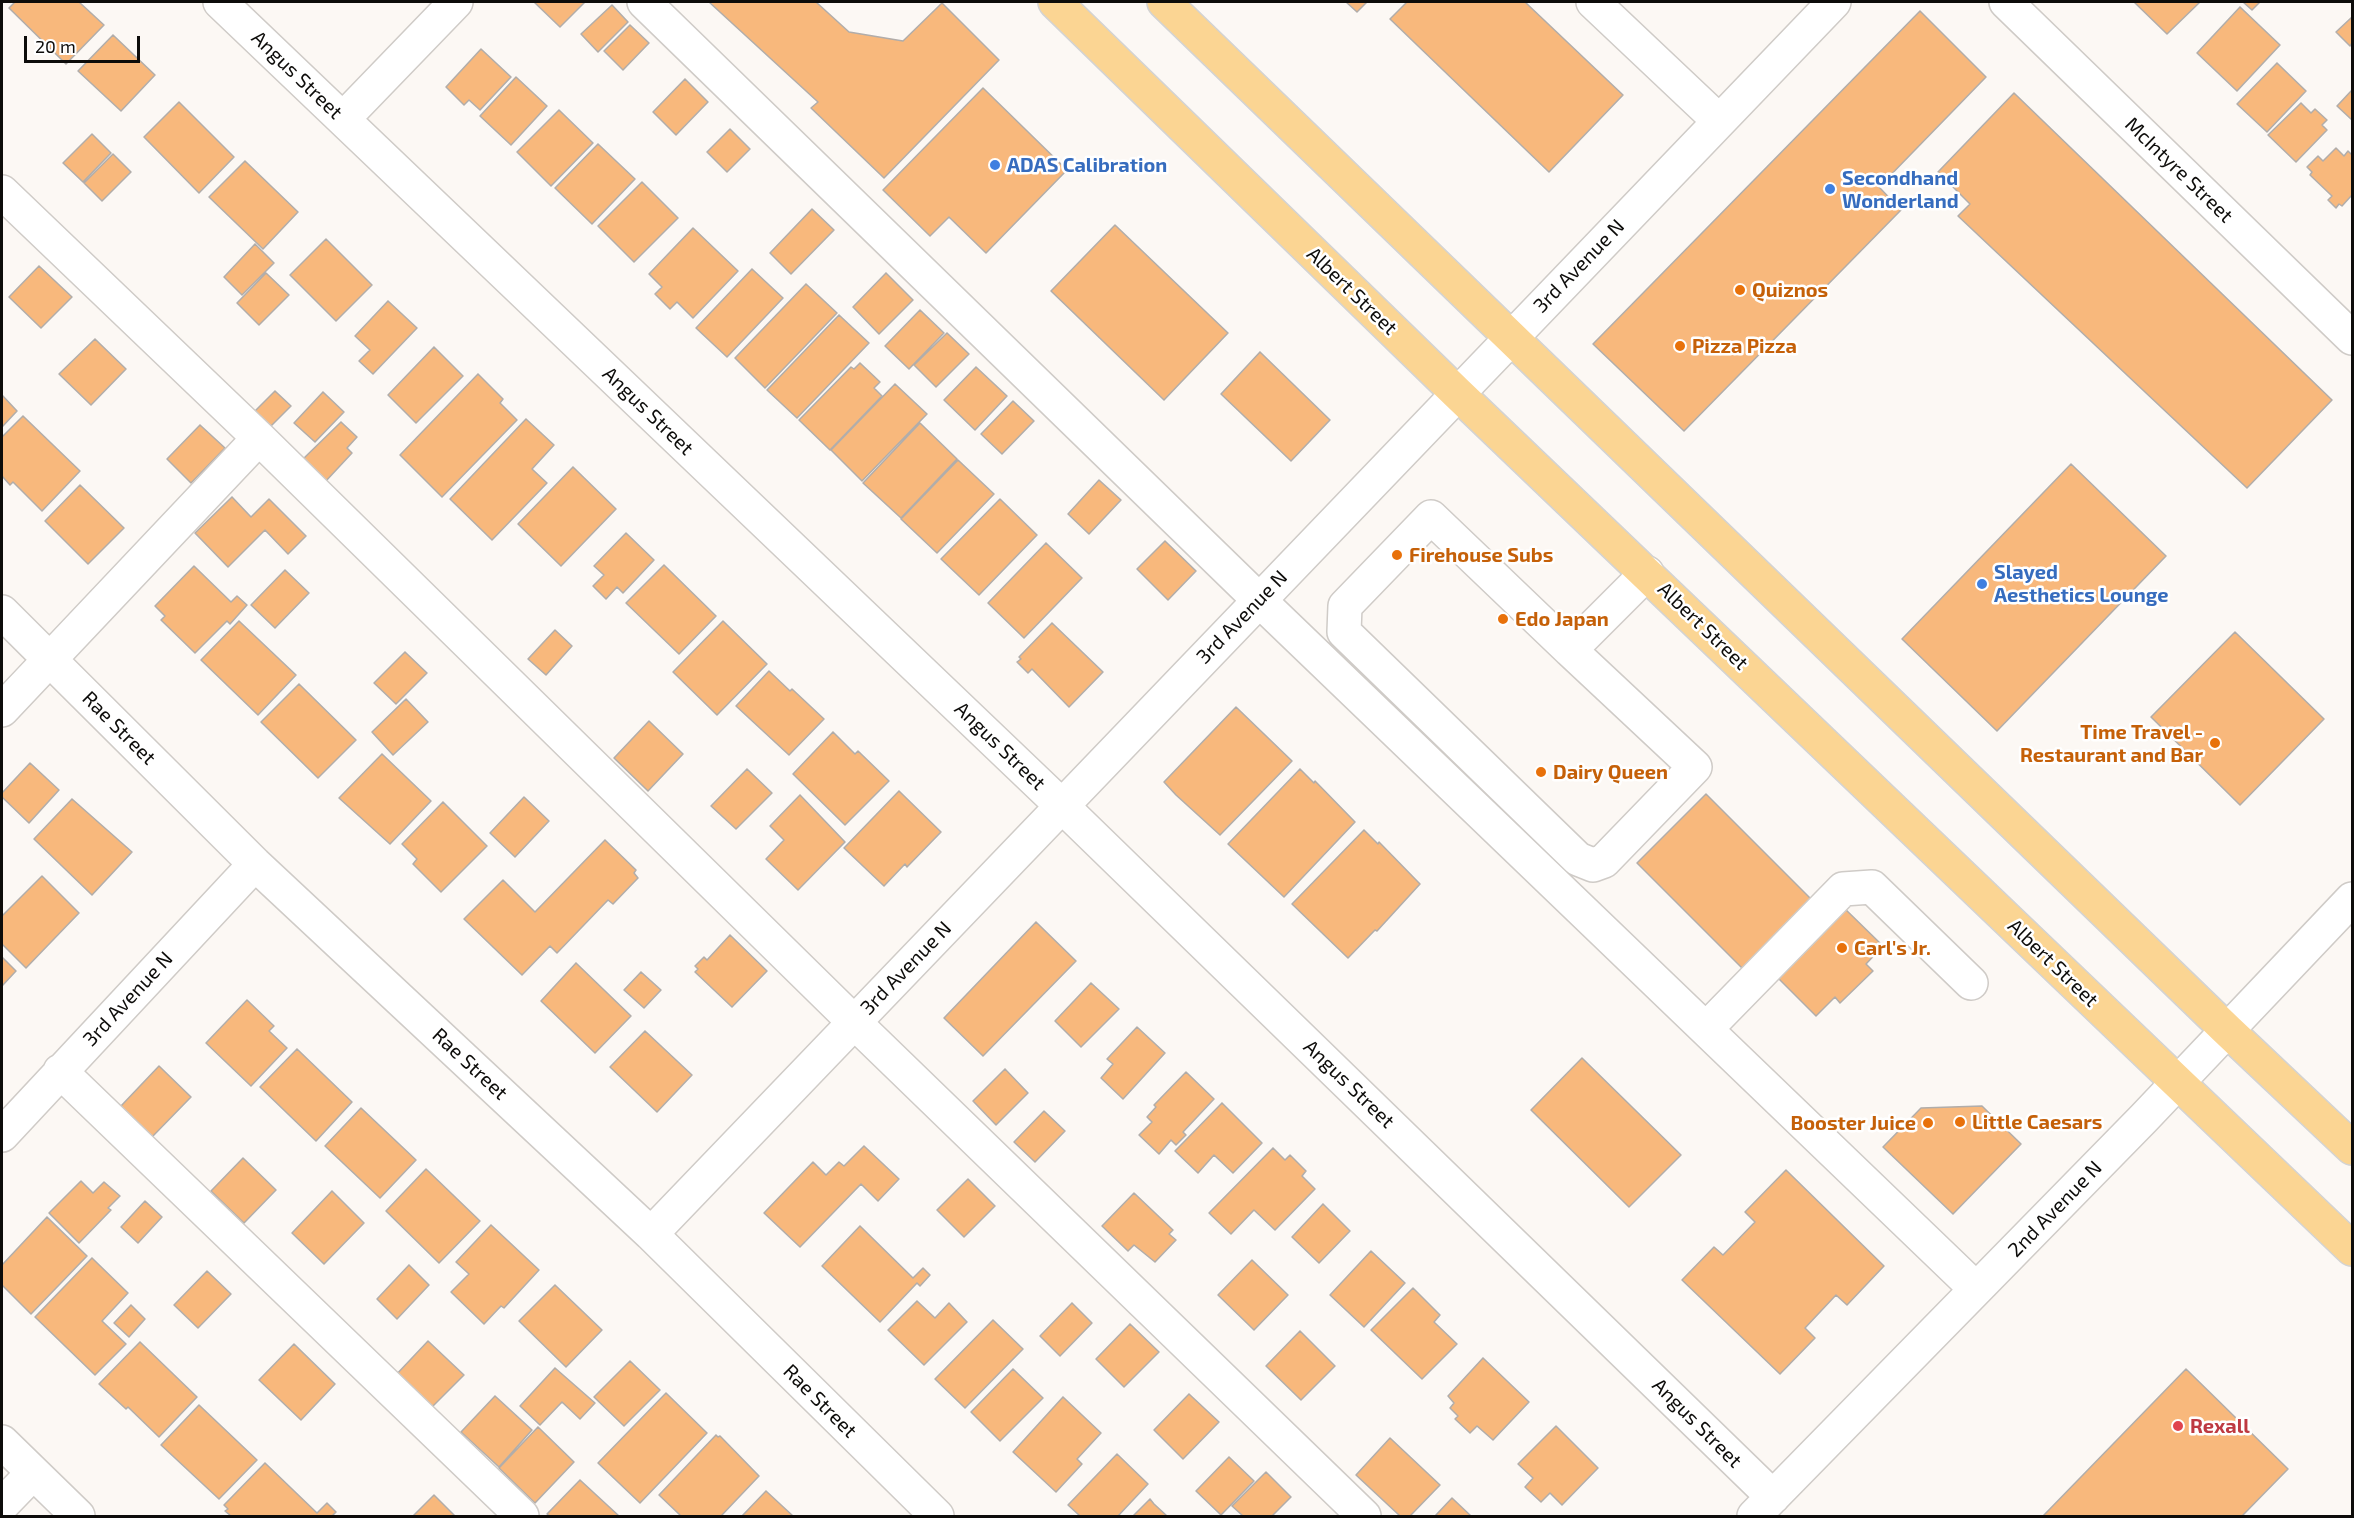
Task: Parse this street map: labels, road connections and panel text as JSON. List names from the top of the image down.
{
  "streets": {
    "main road": ["Albert Street"],
    "street": [
      "Angus Street",
      "McIntyre Street",
      "3rd Avenue N",
      "Rae Street",
      "2nd Avenue N"
    ]
  },
  "crossings": [
    ["Angus Street", "3rd Avenue N"],
    ["Angus Street", "2nd Avenue N"],
    ["3rd Avenue N", "Albert Street"],
    ["3rd Avenue N", "Rae Street"],
    ["Albert Street", "2nd Avenue N"]
  ],
  "places": [
    "ADAS Calibration",
    "Secondhand Wonderland",
    "Quiznos",
    "Pizza Pizza",
    "Firehouse Subs",
    "Slayed Aesthetics Lounge",
    "Edo Japan",
    "Time Travel - Restaurant and Bar",
    "Dairy Queen",
    "Carl's Jr.",
    "Little Caesars",
    "Booster Juice",
    "Rexall"
  ],
  "scale_bar": "20 m"
}
